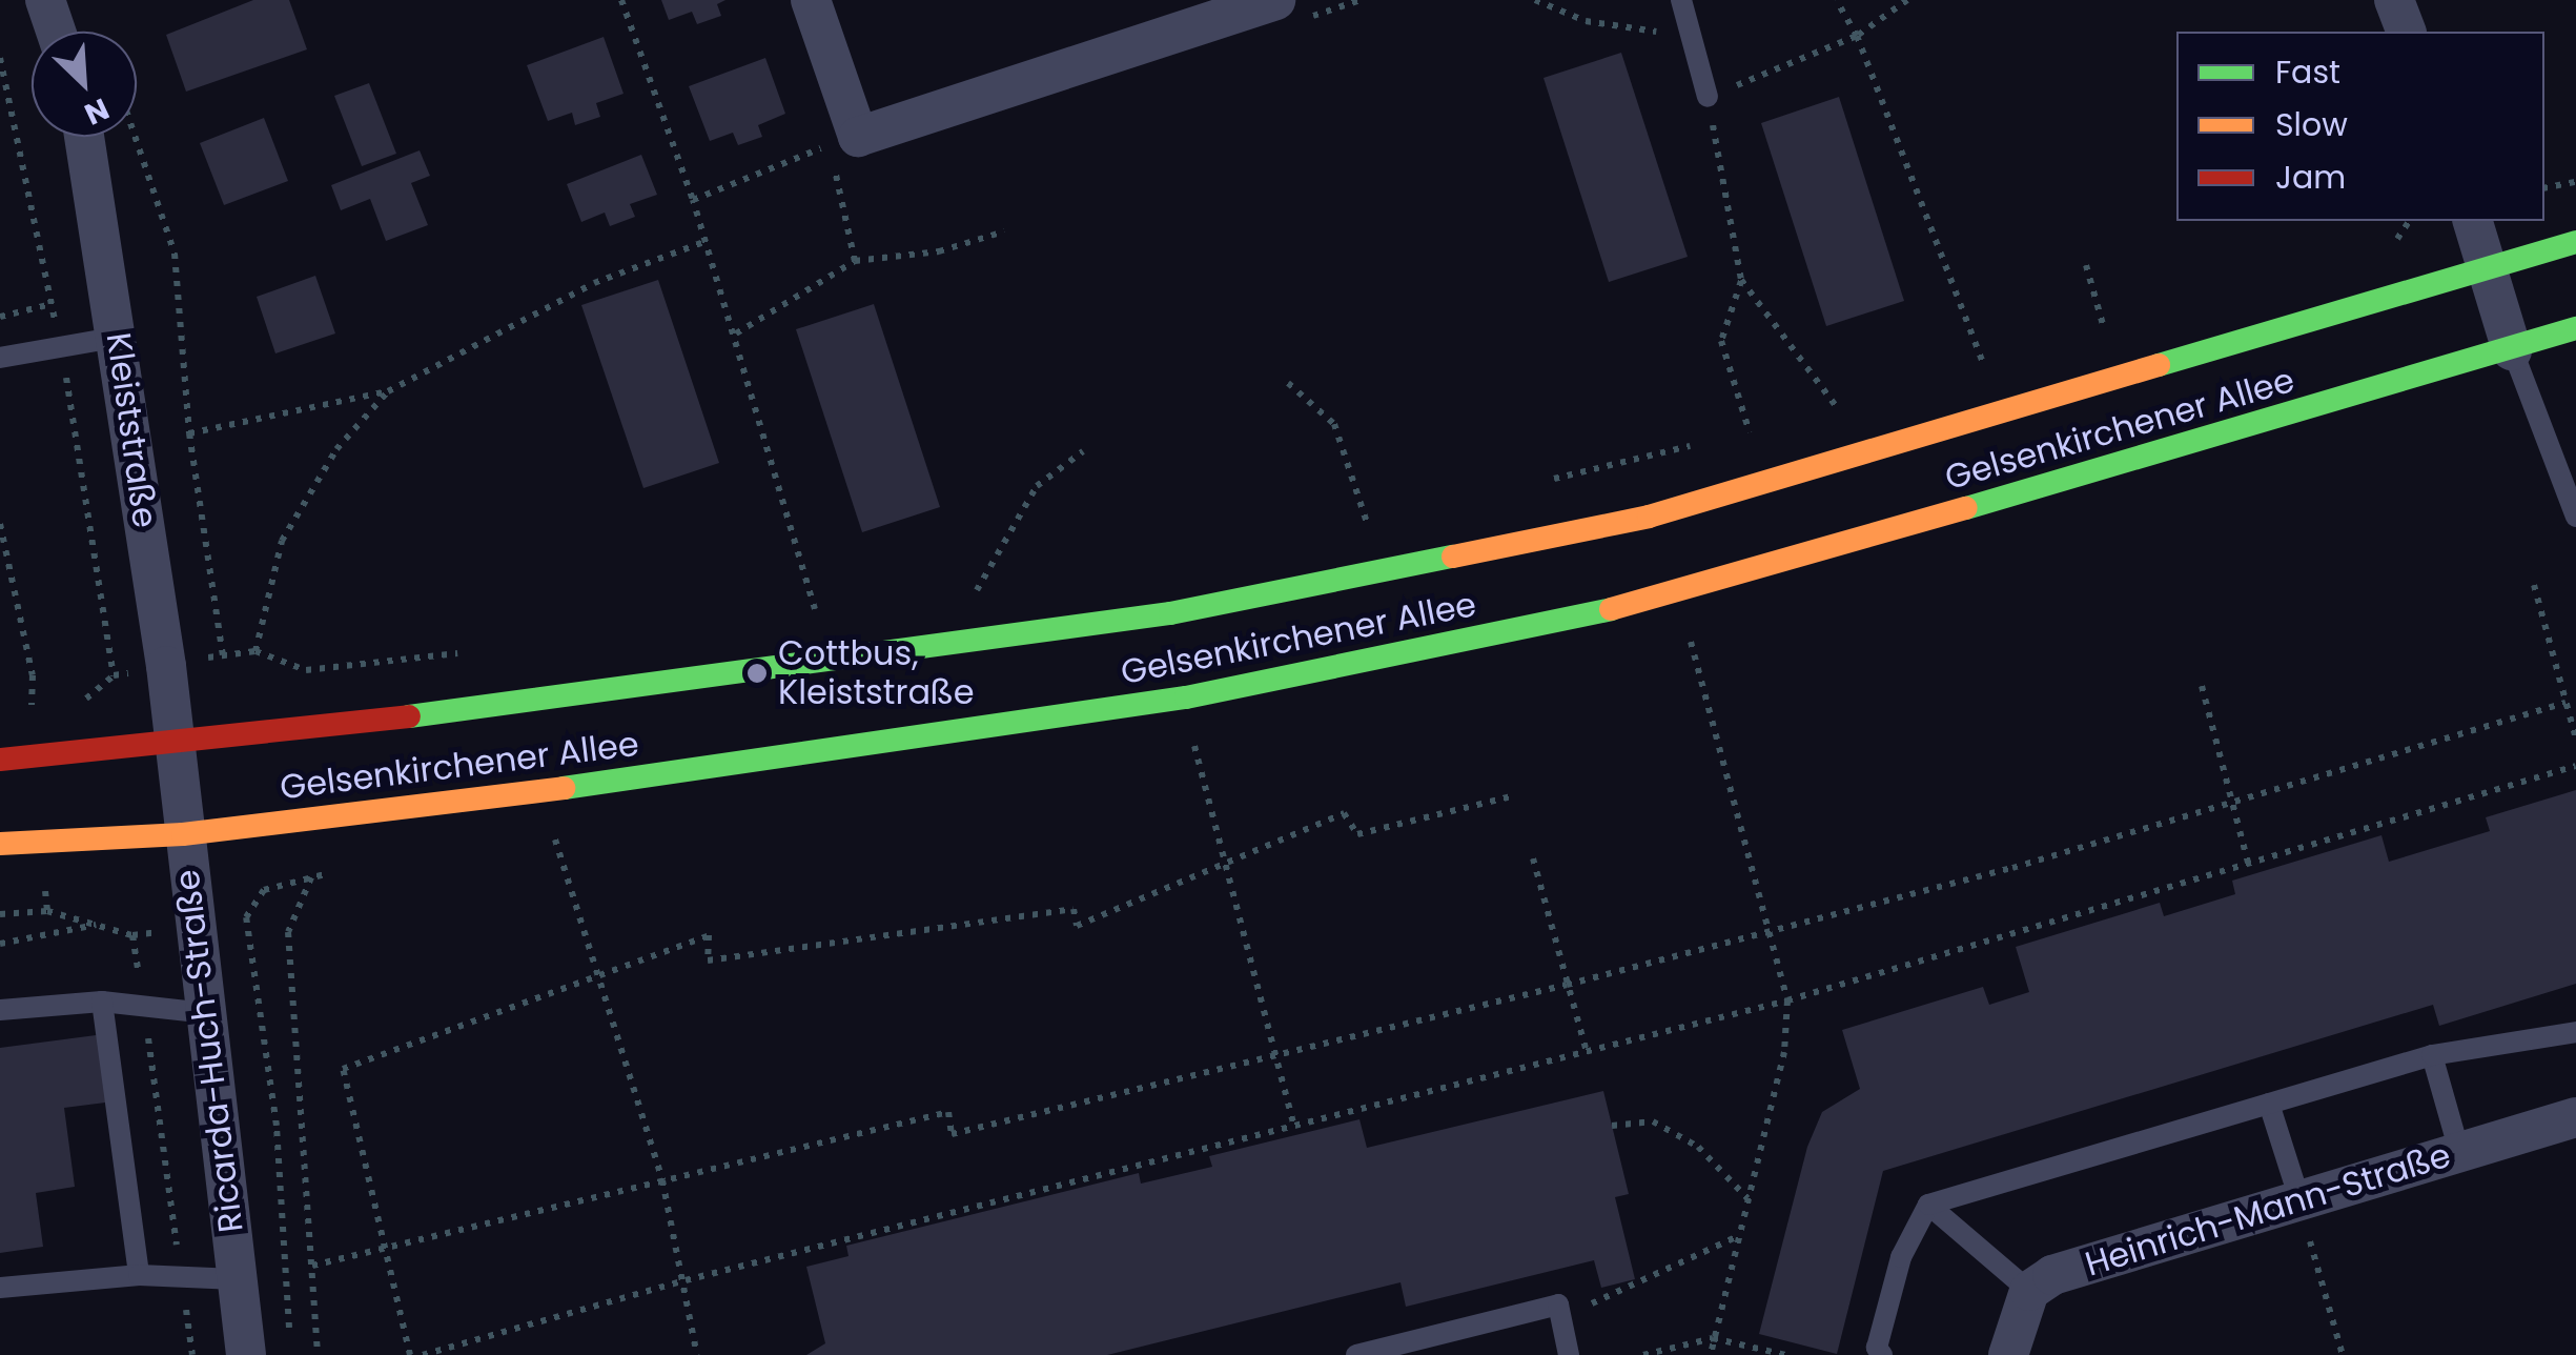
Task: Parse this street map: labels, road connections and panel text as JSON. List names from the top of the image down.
{
  "streets": {
    "main road": ["Gelsenkirchener Allee"],
    "street": ["Kleiststraße", "Ricarda-Huch-Straße", "Heinrich-Mann-Straße"]
  },
  "crossings": [
    ["Gelsenkirchener Allee", "Kleiststraße"],
    ["Gelsenkirchener Allee", "Ricarda-Huch-Straße"],
    ["Kleiststraße", "Ricarda-Huch-Straße"]
  ],
  "places": ["Cottbus, Kleiststraße"],
  "legend": ["Fast", "Slow", "Jam"],
  "north": "bottom right"
}
